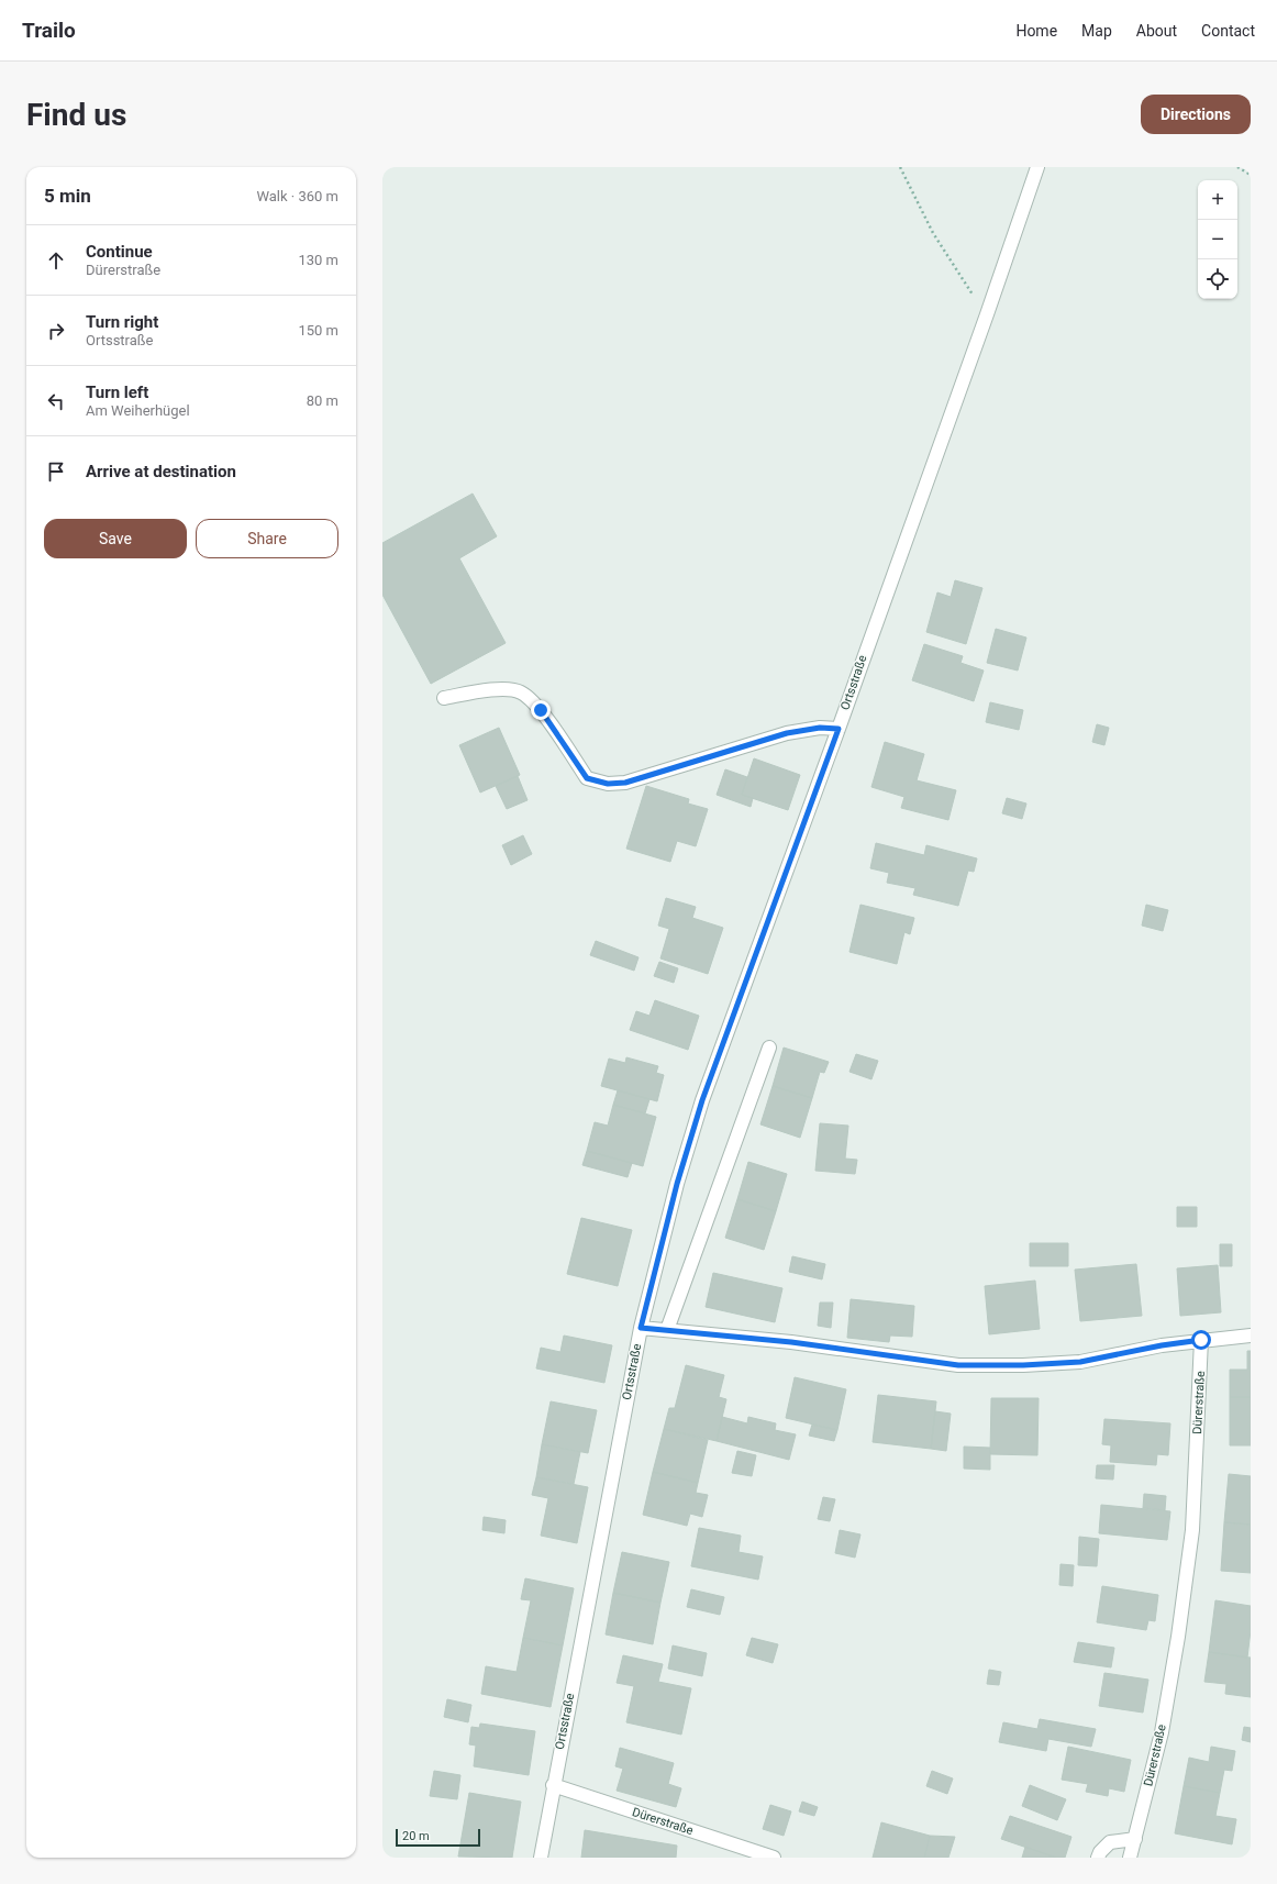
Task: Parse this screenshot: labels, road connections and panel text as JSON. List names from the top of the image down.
{
  "streets": {
    "street": ["Ortsstraße", "Dürerstraße"]
  },
  "crossings": [
    ["Ortsstraße", "Dürerstraße"]
  ],
  "scale_bar": "20 m",
  "page": {
    "header": "Trailo",
    "nav": [
      "Home",
      "Map",
      "About",
      "Contact"
    ],
    "buttons": [
      "Directions",
      ["Save", "Share"]
    ],
    "title": "Find us",
    "heading": ["5 min", "Walk · 360 m"],
    "map_buttons": ["+", "−"],
    "list": [
      ["Continue", "Dürerstraße", "130 m"],
      ["Turn right", "Ortsstraße", "150 m"],
      ["Turn left", "Am Weiherhügel", "80 m"],
      "Arrive at destination"
    ],
    "scale": "20 m"
  }
}
